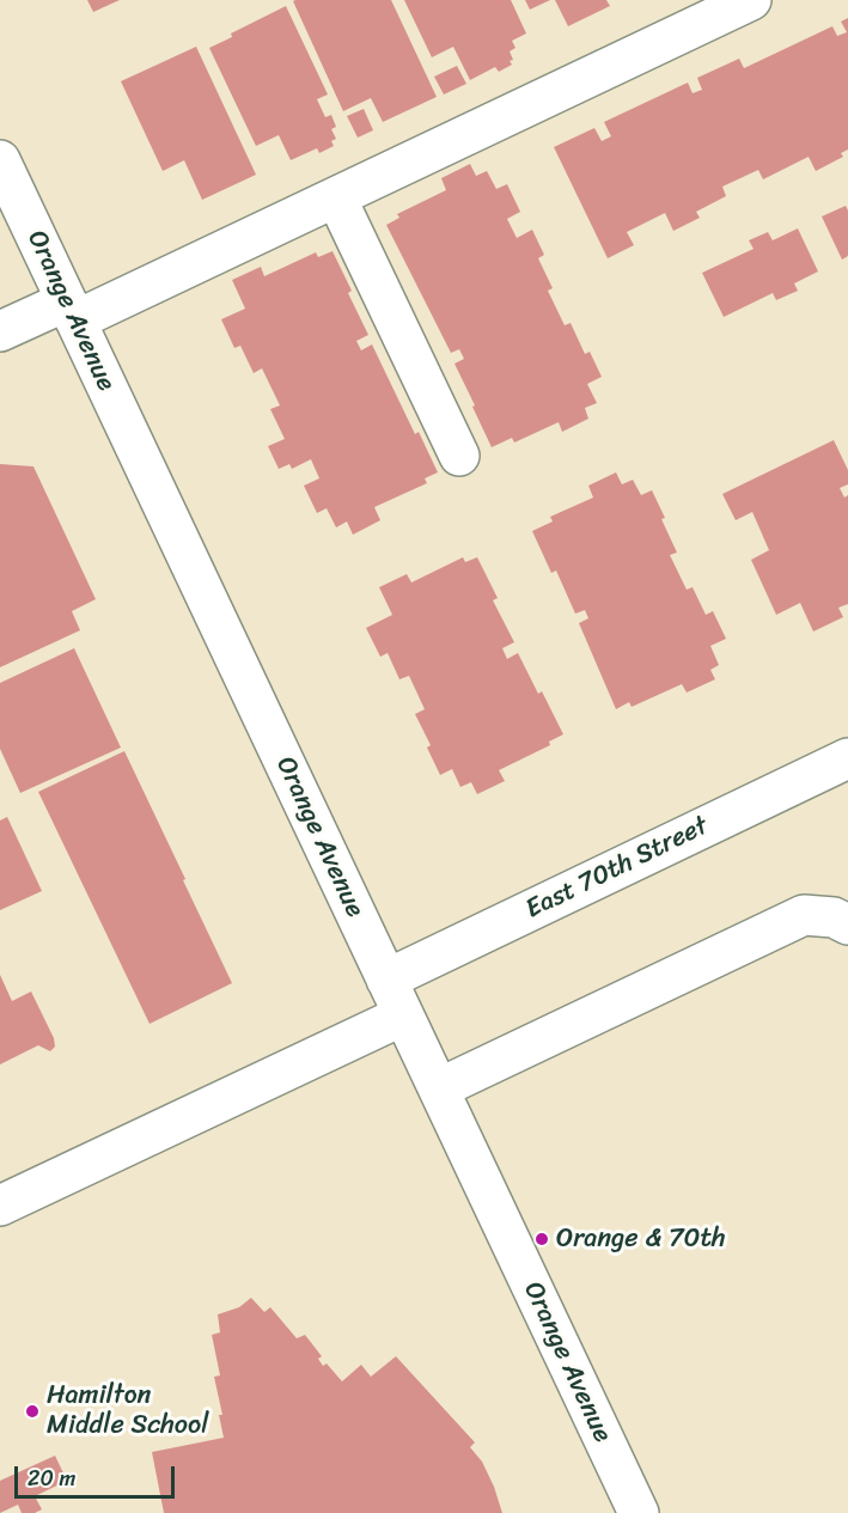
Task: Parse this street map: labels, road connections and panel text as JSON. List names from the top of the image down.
{
  "streets": {
    "street": ["Orange Avenue", "East 70th Street"]
  },
  "crossings": [
    ["Orange Avenue", "East 70th Street"]
  ],
  "places": ["Orange & 70th", "Hamilton Middle School"],
  "scale_bar": "20 m"
}
